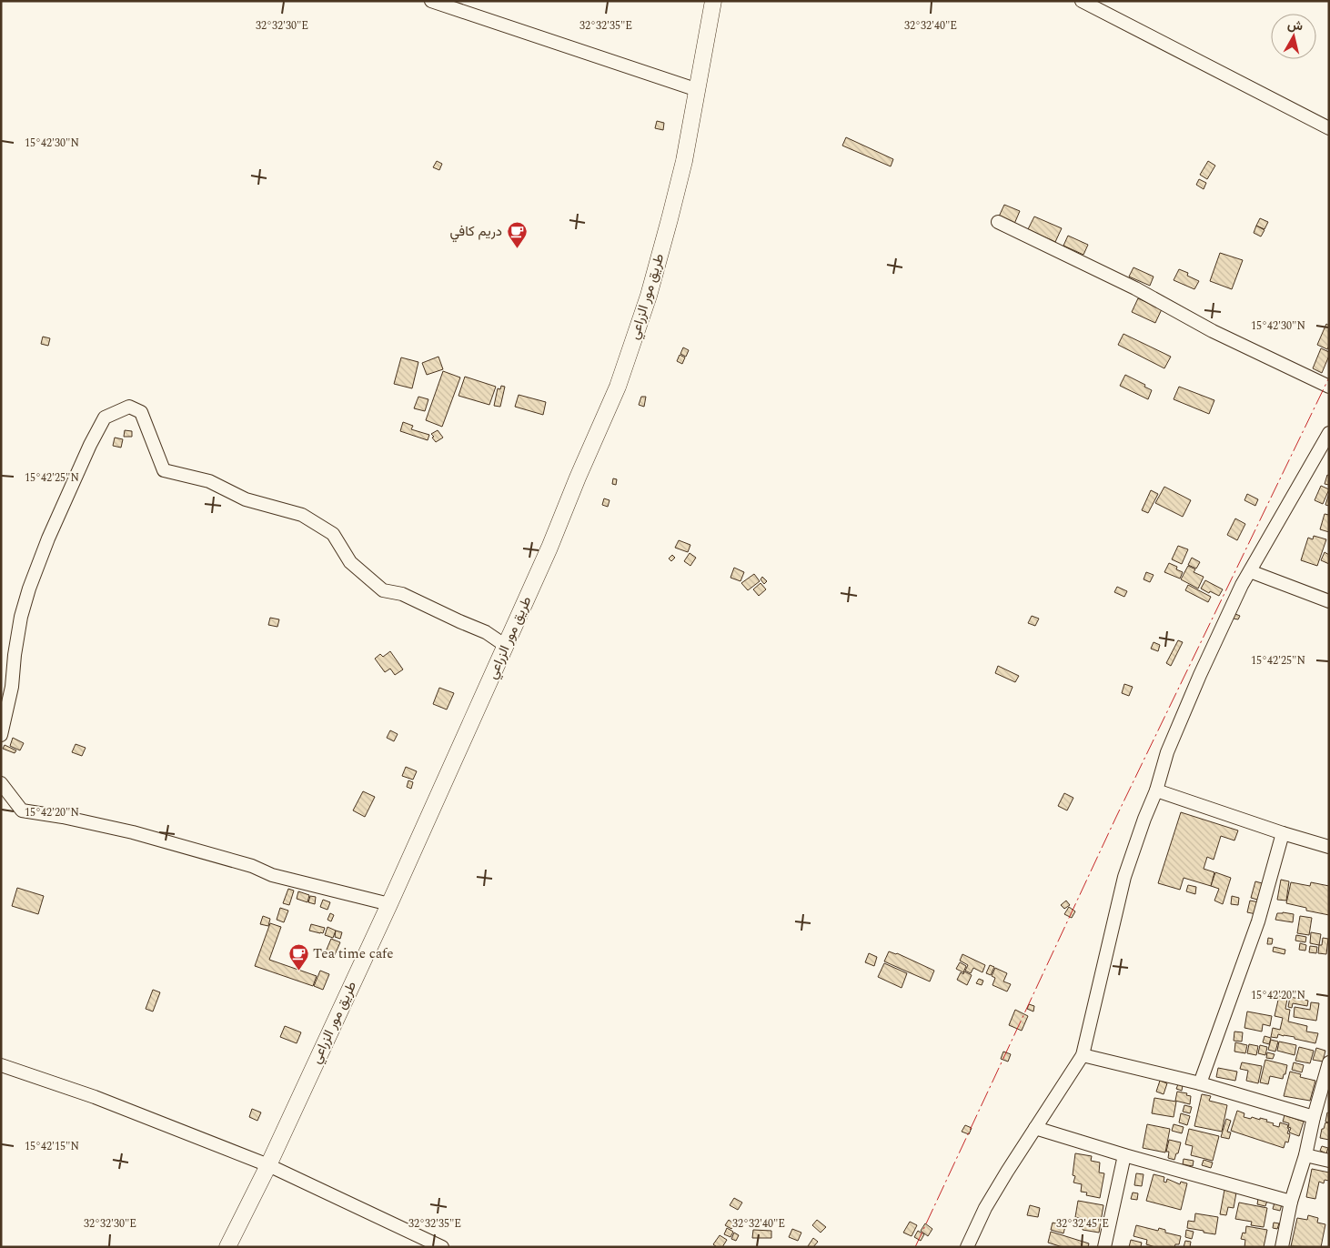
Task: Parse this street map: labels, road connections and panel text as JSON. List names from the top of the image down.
{
  "streets": {
    "street": ["طريق مور الزراعي"]
  },
  "places": {
    "cafe": ["دريم كافي", "Tea time cafe"]
  },
  "north": "top",
  "coordinates": [
    "32°32'30\"E",
    "32°32'35\"E",
    "32°32'40\"E",
    "15°42'30\"N",
    "15°42'25\"N",
    "15°42'20\"N",
    "15°42'15\"N",
    "32°32'45\"E"
  ]
}
